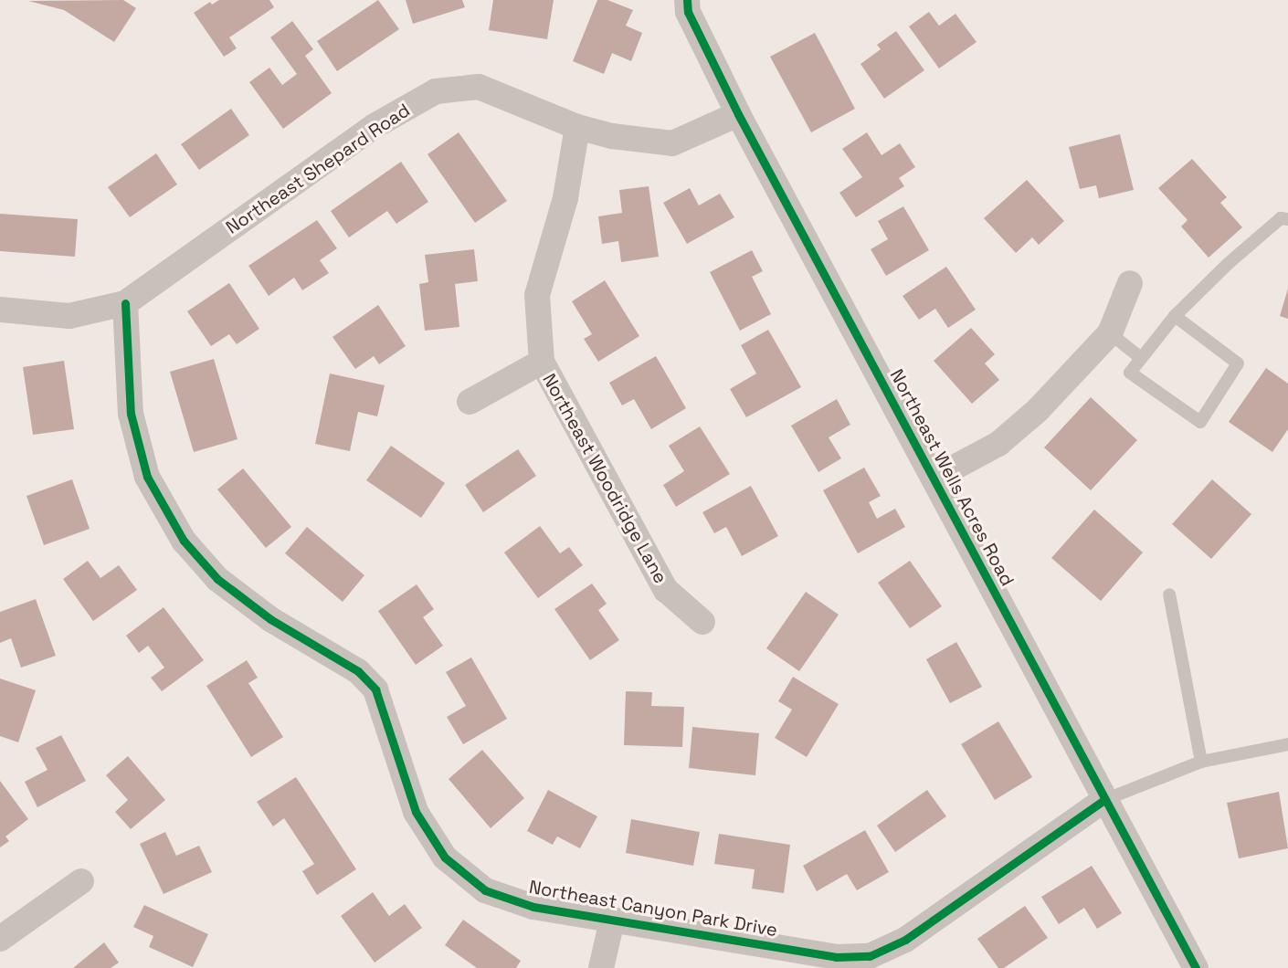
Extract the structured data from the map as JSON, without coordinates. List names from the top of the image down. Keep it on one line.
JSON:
{"streets":{"street":["Northeast Shepard Road","Northeast Wells Acres Road","Northeast Woodridge Lane","Northeast Canyon Park Drive"]},"crossings":[["Northeast Shepard Road","Northeast Wells Acres Road"],["Northeast Shepard Road","Northeast Woodridge Lane"],["Northeast Shepard Road","Northeast Canyon Park Drive"],["Northeast Wells Acres Road","Northeast Canyon Park Drive"]]}
